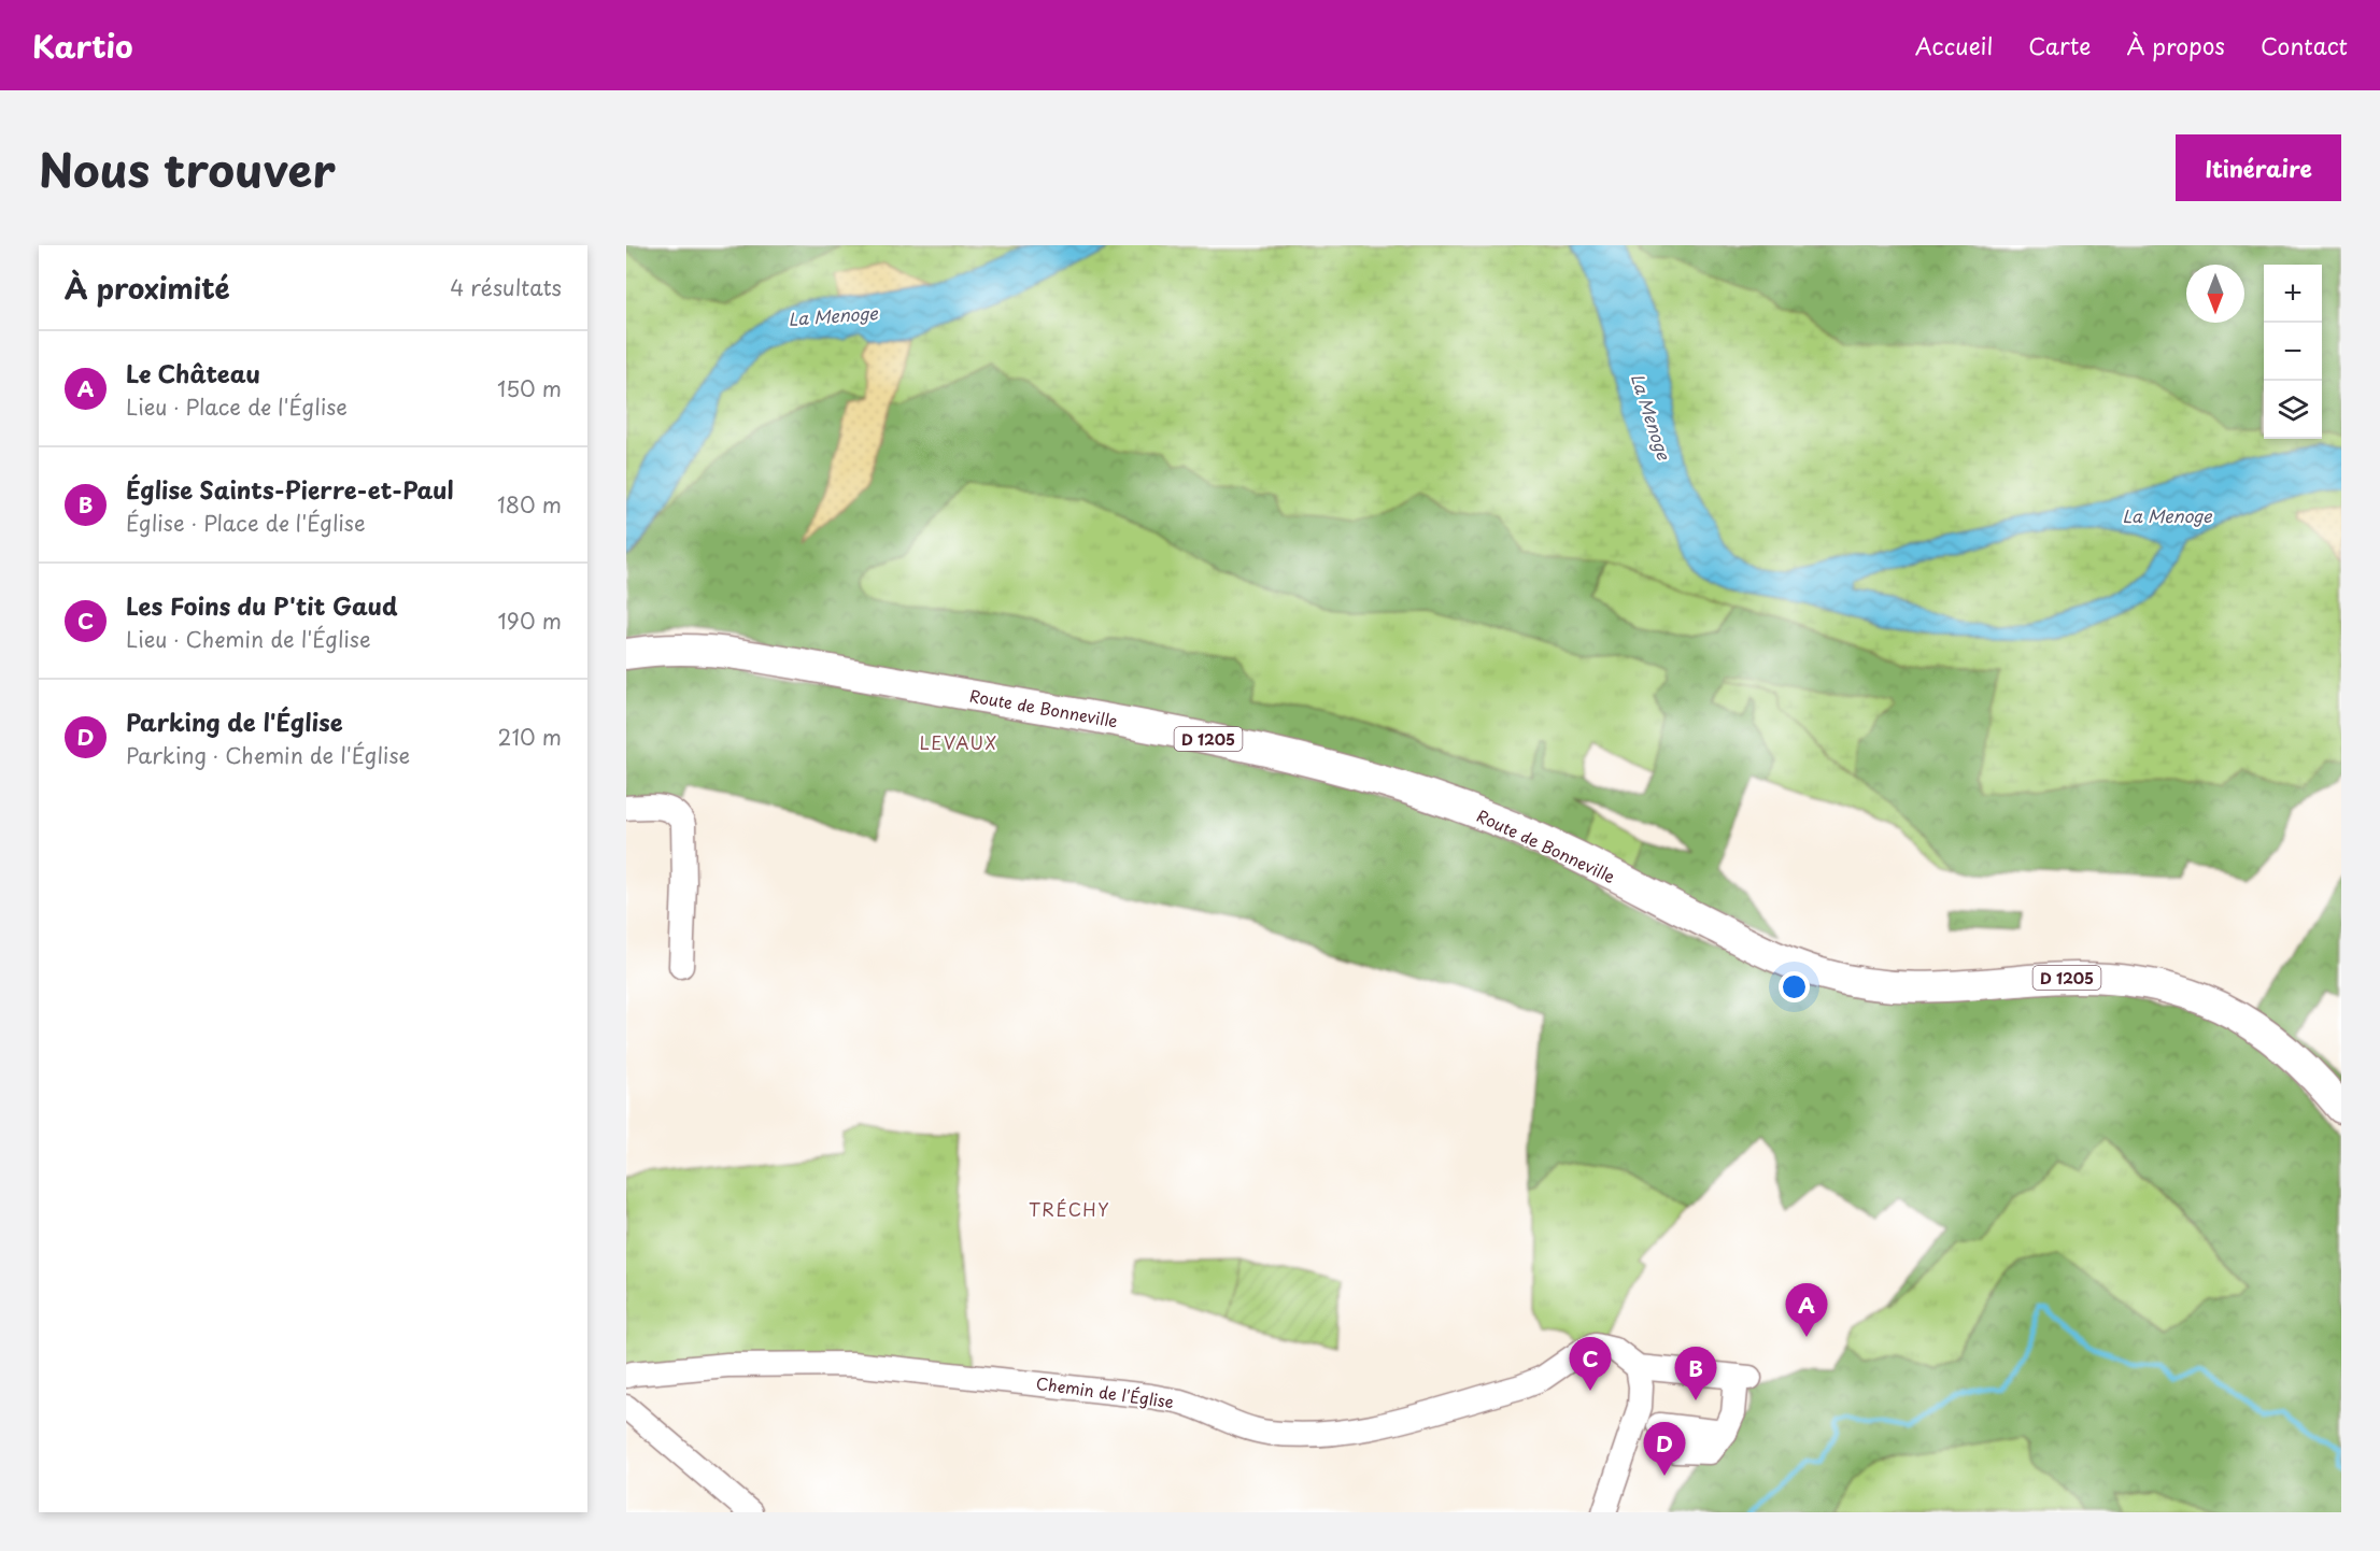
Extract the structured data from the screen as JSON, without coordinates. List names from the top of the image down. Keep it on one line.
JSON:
{"streets":{"main road":["Route de Bonneville","D 1205"],"street":["Chemin de l'Église"]},"districts":["LEVAUX","TRÉCHY"],"water":["La Menoge"],"north":"bottom","page":{"header":"Kartio","nav":["Accueil","Carte","À propos","Contact"],"title":"Nous trouver","buttons":"Itinéraire","heading":["À proximité","4 résultats"],"map_buttons":["+","−"],"list":[{"mark":"A","name":"Le Château","note":"Lieu · Place de l'Église","value":"150 m"},{"mark":"B","name":"Église Saints-Pierre-et-Paul","note":"Église · Place de l'Église","value":"180 m"},{"mark":"C","name":"Les Foins du P'tit Gaud","note":"Lieu · Chemin de l'Église","value":"190 m"},{"mark":"D","name":"Parking de l'Église","note":"Parking · Chemin de l'Église","value":"210 m"}],"pins":["A","C","B","D"]}}
